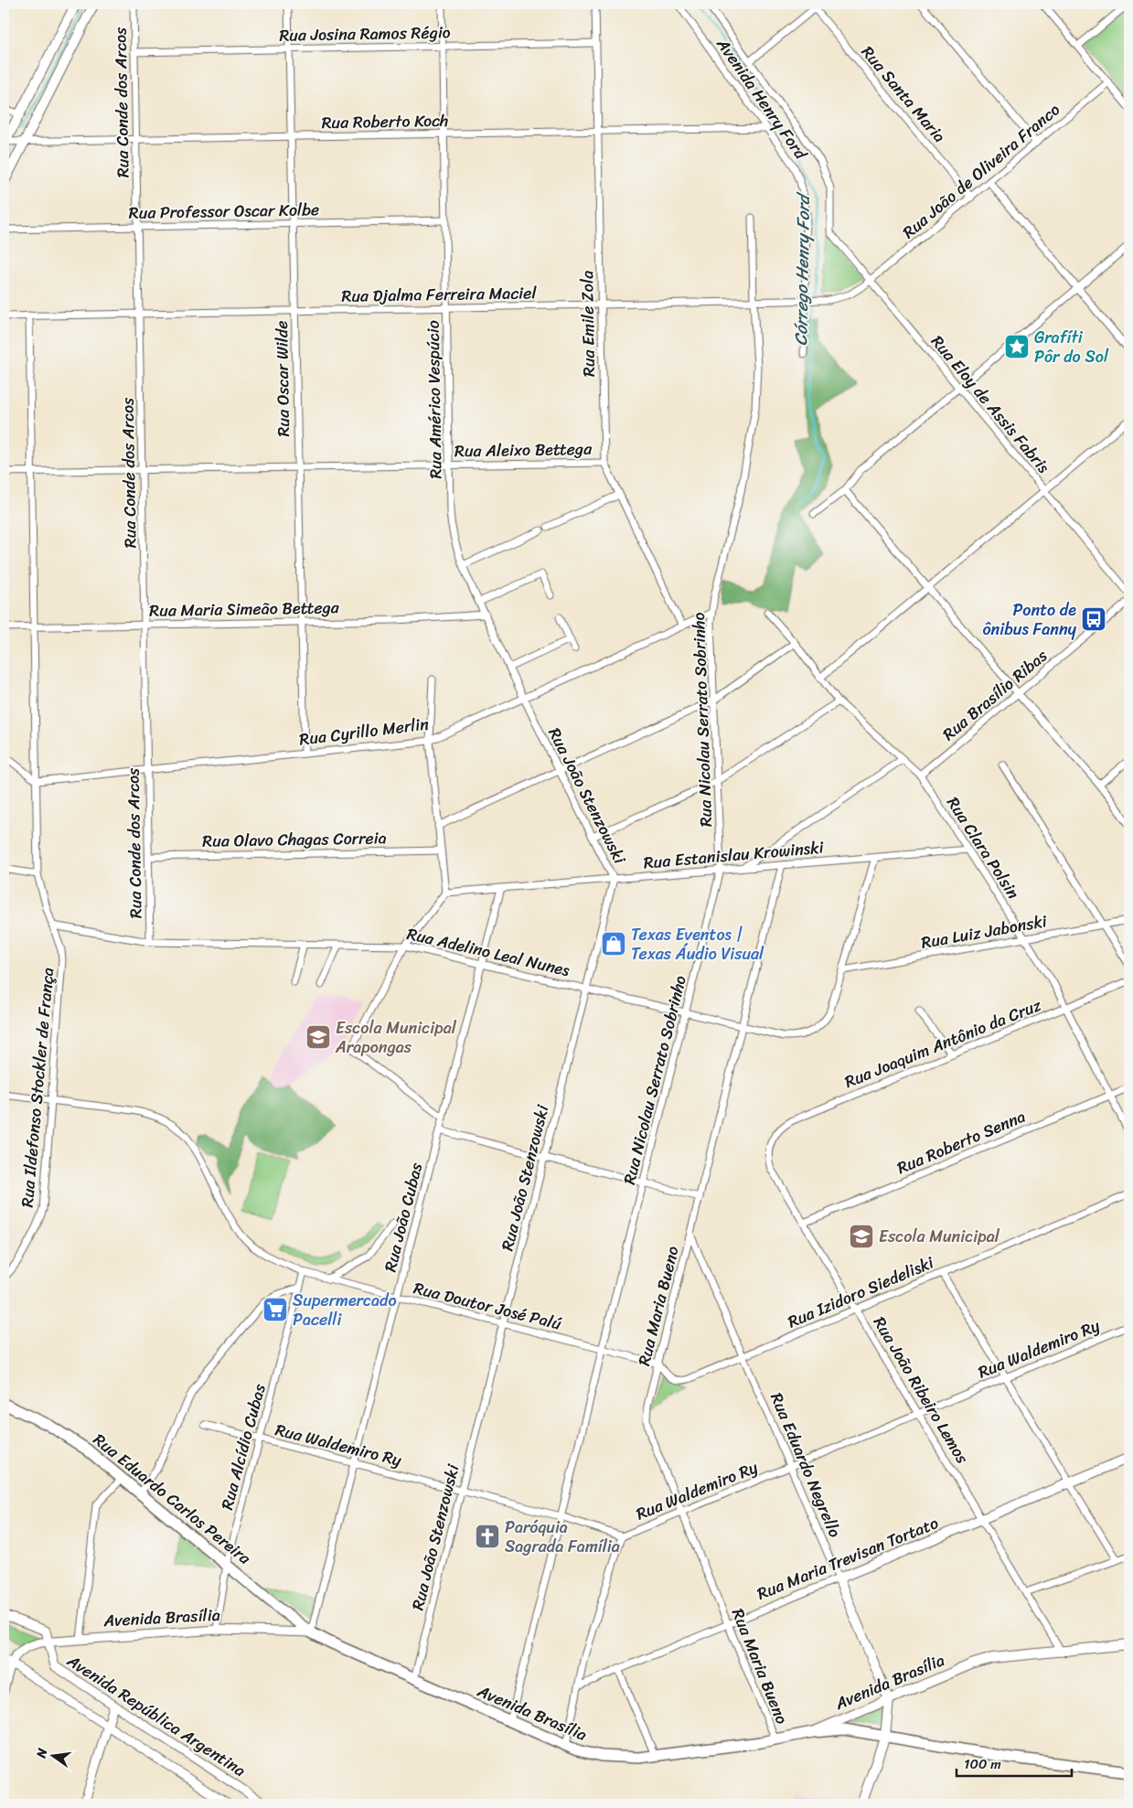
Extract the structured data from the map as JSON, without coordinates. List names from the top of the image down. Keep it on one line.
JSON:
{"streets":{"main road":["Rua Eduardo Negrello","Rua Eduardo Carlos Pereira","Rua Maria Trevisan Tortato","Avenida Brasília"],"street":["Rua Josina Ramos Régio","Rua Santa Maria","Avenida Henry Ford","Rua Conde dos Arcos","Rua Roberto Koch","Rua João de Oliveira Franco","Rua Professor Oscar Kolbe","Rua Djalma Ferreira Maciel","Rua Emile Zola","Rua Oscar Wilde","Rua Américo Vespúcio","Rua Eloy de Assis Fabris","Rua Aleixo Bettega","Rua Maria Simeão Bettega","Rua Brasílio Ribas","Rua Nicolau Serrato Sobrinho","Rua Cyrillo Merlin","Rua João Stenzowski","Rua Olavo Chagas Correia","Rua Clara Polsin","Rua Estanislau Krowinski","Rua Luiz Jabonski","Rua Adelino Leal Nunes","Rua Joaquim Antônio da Cruz","Rua Ildefonso Stockler de França","Rua Roberto Senna","Rua João Cubas","Rua Izidoro Siedeliski","Rua Doutor José Palú","Rua Maria Bueno","Rua Waldemiro Ry","Rua João Ribeiro Lemos","Rua Alcídio Cubas","Avenida República Argentina"]},"crossings":[["Rua Josina Ramos Régio","Rua Conde dos Arcos"],["Rua Josina Ramos Régio","Rua Emile Zola"],["Rua Josina Ramos Régio","Rua Oscar Wilde"],["Rua Josina Ramos Régio","Rua Américo Vespúcio"],["Rua Santa Maria","Rua João de Oliveira Franco"],["Avenida Henry Ford","Rua Roberto Koch"],["Avenida Henry Ford","Rua Djalma Ferreira Maciel"],["Avenida Henry Ford","Rua Eloy de Assis Fabris"],["Rua Conde dos Arcos","Rua Roberto Koch"],["Rua Conde dos Arcos","Rua Professor Oscar Kolbe"],["Rua Conde dos Arcos","Rua Djalma Ferreira Maciel"],["Rua Conde dos Arcos","Rua Aleixo Bettega"],["Rua Conde dos Arcos","Rua Maria Simeão Bettega"],["Rua Conde dos Arcos","Rua Cyrillo Merlin"],["Rua Conde dos Arcos","Rua Olavo Chagas Correia"],["Rua Conde dos Arcos","Rua Adelino Leal Nunes"],["Rua Roberto Koch","Rua Emile Zola"],["Rua Roberto Koch","Rua Oscar Wilde"],["Rua Roberto Koch","Rua Américo Vespúcio"],["Rua João de Oliveira Franco","Rua Djalma Ferreira Maciel"],["Rua João de Oliveira Franco","Rua Eloy de Assis Fabris"],["Rua Professor Oscar Kolbe","Rua Oscar Wilde"],["Rua Professor Oscar Kolbe","Rua Américo Vespúcio"],["Rua Djalma Ferreira Maciel","Rua Emile Zola"],["Rua Djalma Ferreira Maciel","Rua Oscar Wilde"],["Rua Djalma Ferreira Maciel","Rua Américo Vespúcio"],["Rua Djalma Ferreira Maciel","Rua Eloy de Assis Fabris"],["Rua Djalma Ferreira Maciel","Rua Nicolau Serrato Sobrinho"],["Rua Djalma Ferreira Maciel","Rua Ildefonso Stockler de França"],["Rua Emile Zola","Rua Aleixo Bettega"],["Rua Emile Zola","Rua Cyrillo Merlin"],["Rua Oscar Wilde","Rua Aleixo Bettega"],["Rua Oscar Wilde","Rua Maria Simeão Bettega"],["Rua Oscar Wilde","Rua Cyrillo Merlin"],["Rua Américo Vespúcio","Rua Aleixo Bettega"],["Rua Américo Vespúcio","Rua Maria Simeão Bettega"],["Rua Américo Vespúcio","Rua Cyrillo Merlin"],["Rua Américo Vespúcio","Rua João Stenzowski"],["Rua Aleixo Bettega","Rua Ildefonso Stockler de França"],["Rua Maria Simeão Bettega","Rua Ildefonso Stockler de França"],["Rua Brasílio Ribas","Rua Clara Polsin"],["Rua Nicolau Serrato Sobrinho","Rua Cyrillo Merlin"],["Rua Nicolau Serrato Sobrinho","Rua Estanislau Krowinski"],["Rua Nicolau Serrato Sobrinho","Rua Adelino Leal Nunes"],["Rua Nicolau Serrato Sobrinho","Rua Doutor José Palú"],["Rua Nicolau Serrato Sobrinho","Rua Waldemiro Ry"],["Rua Nicolau Serrato Sobrinho","Avenida Brasília"],["Rua Cyrillo Merlin","Rua João Stenzowski"],["Rua Cyrillo Merlin","Rua Ildefonso Stockler de França"],["Rua João Stenzowski","Rua Estanislau Krowinski"],["Rua João Stenzowski","Rua Adelino Leal Nunes"],["Rua João Stenzowski","Rua Doutor José Palú"],["Rua João Stenzowski","Rua Waldemiro Ry"],["Rua João Stenzowski","Avenida Brasília"],["Rua Clara Polsin","Rua Estanislau Krowinski"],["Rua Clara Polsin","Rua Luiz Jabonski"],["Rua Clara Polsin","Rua Joaquim Antônio da Cruz"],["Rua Clara Polsin","Rua Roberto Senna"],["Rua Estanislau Krowinski","Rua João Cubas"],["Rua Estanislau Krowinski","Rua Maria Bueno"],["Rua Luiz Jabonski","Rua Adelino Leal Nunes"],["Rua Adelino Leal Nunes","Rua Ildefonso Stockler de França"],["Rua Adelino Leal Nunes","Rua João Cubas"],["Rua Adelino Leal Nunes","Rua Maria Bueno"],["Rua Joaquim Antônio da Cruz","Rua João Ribeiro Lemos"],["Rua Ildefonso Stockler de França","Rua Doutor José Palú"],["Rua Roberto Senna","Rua João Ribeiro Lemos"],["Rua João Cubas","Rua Doutor José Palú"],["Rua João Cubas","Rua Waldemiro Ry"],["Rua João Cubas","Rua Eduardo Carlos Pereira"],["Rua João Cubas","Avenida Brasília"],["Rua Izidoro Siedeliski","Rua Doutor José Palú"],["Rua Izidoro Siedeliski","Rua Maria Bueno"],["Rua Izidoro Siedeliski","Rua João Ribeiro Lemos"],["Rua Izidoro Siedeliski","Rua Eduardo Negrello"],["Rua Doutor José Palú","Rua Maria Bueno"],["Rua Doutor José Palú","Rua Alcídio Cubas"],["Rua Maria Bueno","Rua Waldemiro Ry"],["Rua Maria Bueno","Rua Eduardo Negrello"],["Rua Maria Bueno","Rua Maria Trevisan Tortato"],["Rua Maria Bueno","Avenida Brasília"],["Rua Waldemiro Ry","Rua João Ribeiro Lemos"],["Rua Waldemiro Ry","Rua Alcídio Cubas"],["Rua Waldemiro Ry","Rua Eduardo Negrello"],["Rua João Ribeiro Lemos","Rua Maria Trevisan Tortato"],["Rua João Ribeiro Lemos","Avenida Brasília"],["Rua Alcídio Cubas","Rua Eduardo Carlos Pereira"],["Rua Alcídio Cubas","Avenida Brasília"],["Rua Eduardo Negrello","Rua Maria Trevisan Tortato"],["Rua Eduardo Negrello","Avenida Brasília"],["Rua Eduardo Carlos Pereira","Avenida Brasília"],["Avenida Brasília","Avenida República Argentina"]],"water":["Córrego Henry Ford"],"places":{"place":["Grafíti Pôr do Sol"],"bus stop":["Ponto de ônibus Fanny"],"shop":["Texas Eventos | Texas Áudio Visual"],"school or university":["Escola Municipal Arapongas","Escola Municipal"],"supermarket":["Supermercado Pacelli"],"church":["Paróquia Sagrada Família"]},"scale_bar":"100 m","north":"left"}
